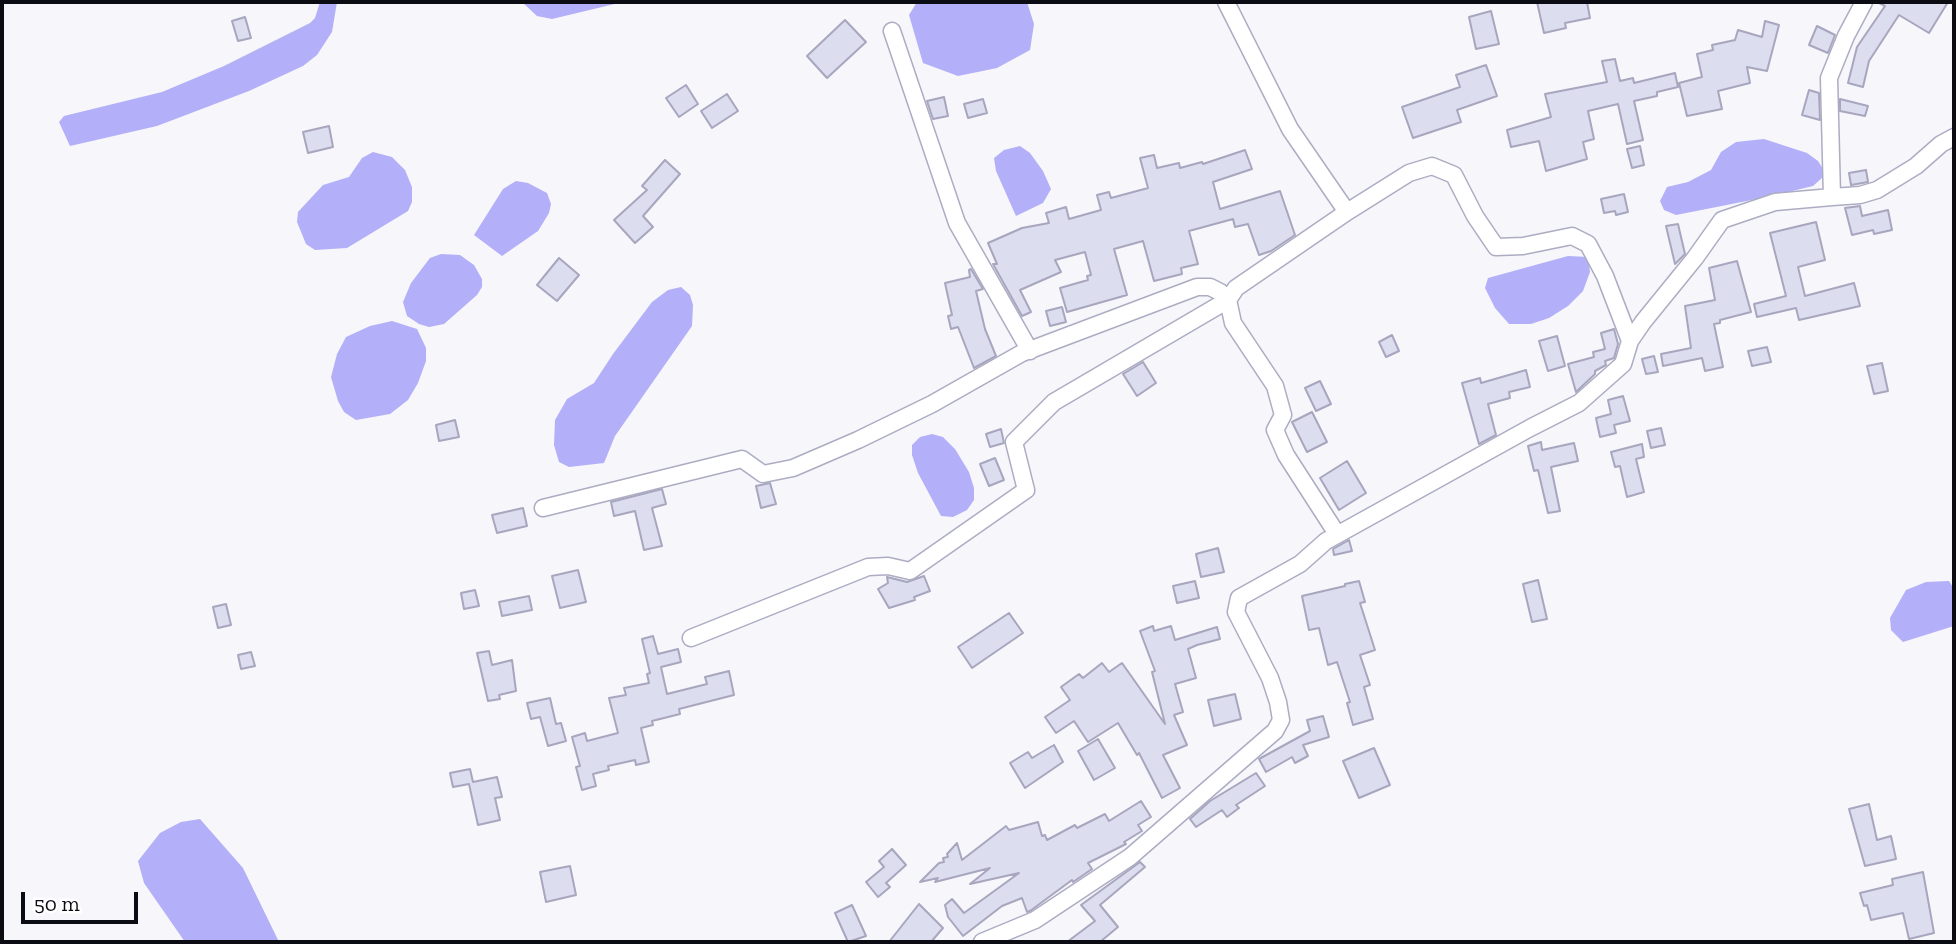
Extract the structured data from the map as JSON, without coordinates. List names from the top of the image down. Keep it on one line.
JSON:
{"scale_bar":"50 m"}
